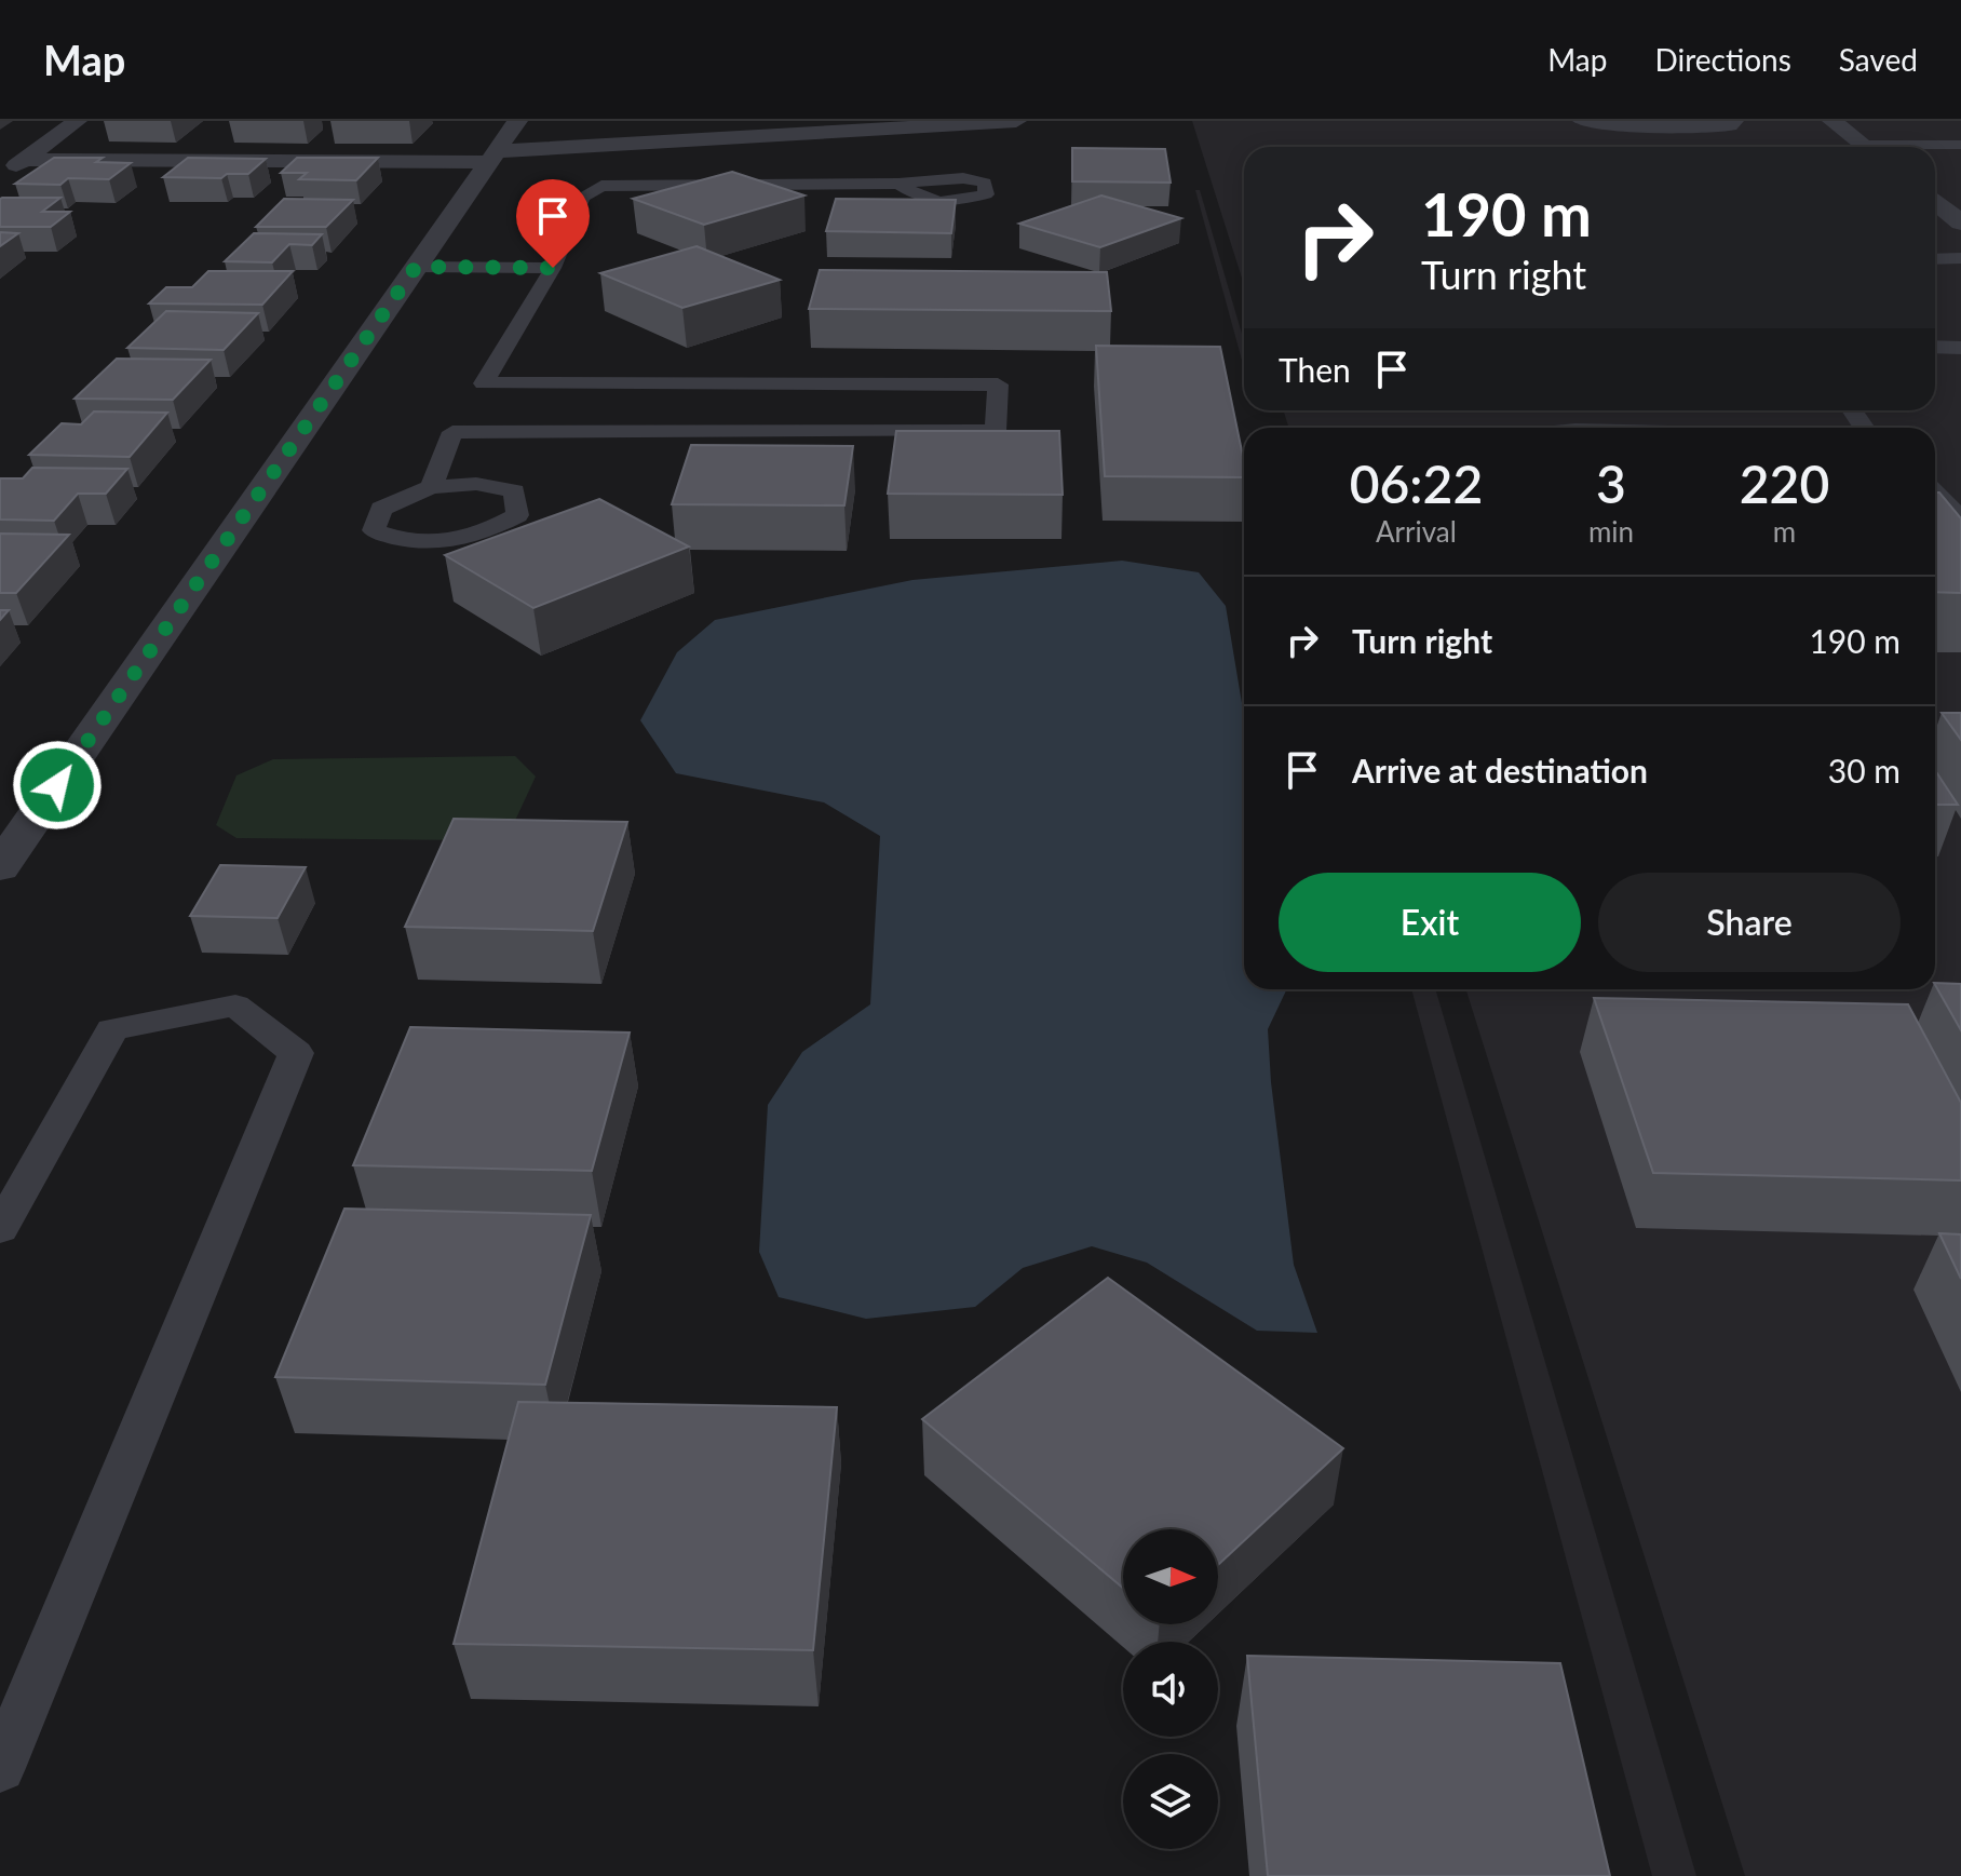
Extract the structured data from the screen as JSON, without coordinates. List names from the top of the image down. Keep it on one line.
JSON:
{"north":"right","page":{"header":"Map","nav":["Map","Directions","Saved"],"turn":["190 m","Turn right"],"then":"Then","eta":["06:22","Arrival","3","min","220","m"],"list":[{"name":"Turn right","value":"190 m"},{"name":"Arrive at destination","value":"30 m"}],"buttons":["Exit","Share"]}}
